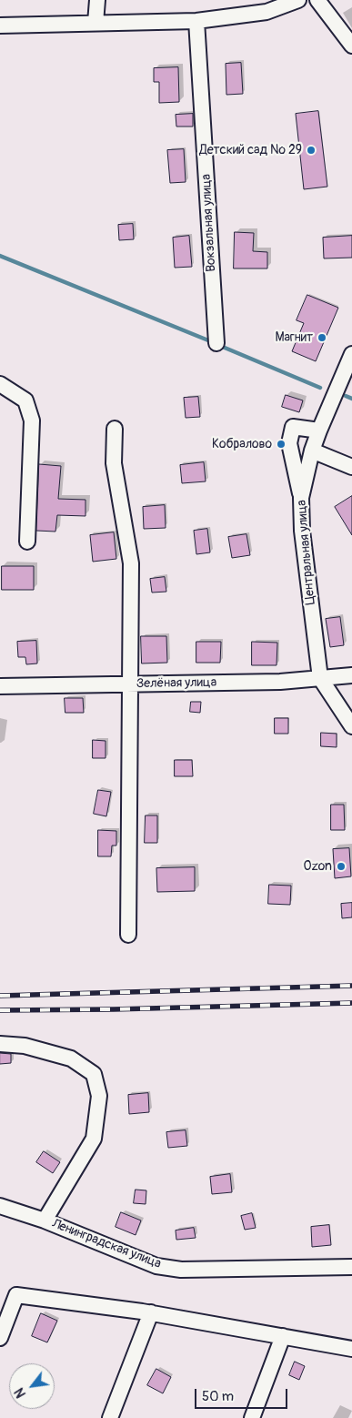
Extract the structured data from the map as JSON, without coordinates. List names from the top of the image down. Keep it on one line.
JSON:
{"streets":{"street":["Вокзальная улица","Центральная улица","Зелёная улица","Ленинградская улица"]},"crossings":[["Центральная улица","Зелёная улица"]],"places":["Детский сад № 29","Магнит","Кобралово","Ozon"],"scale_bar":"50 m","north":"bottom left"}
